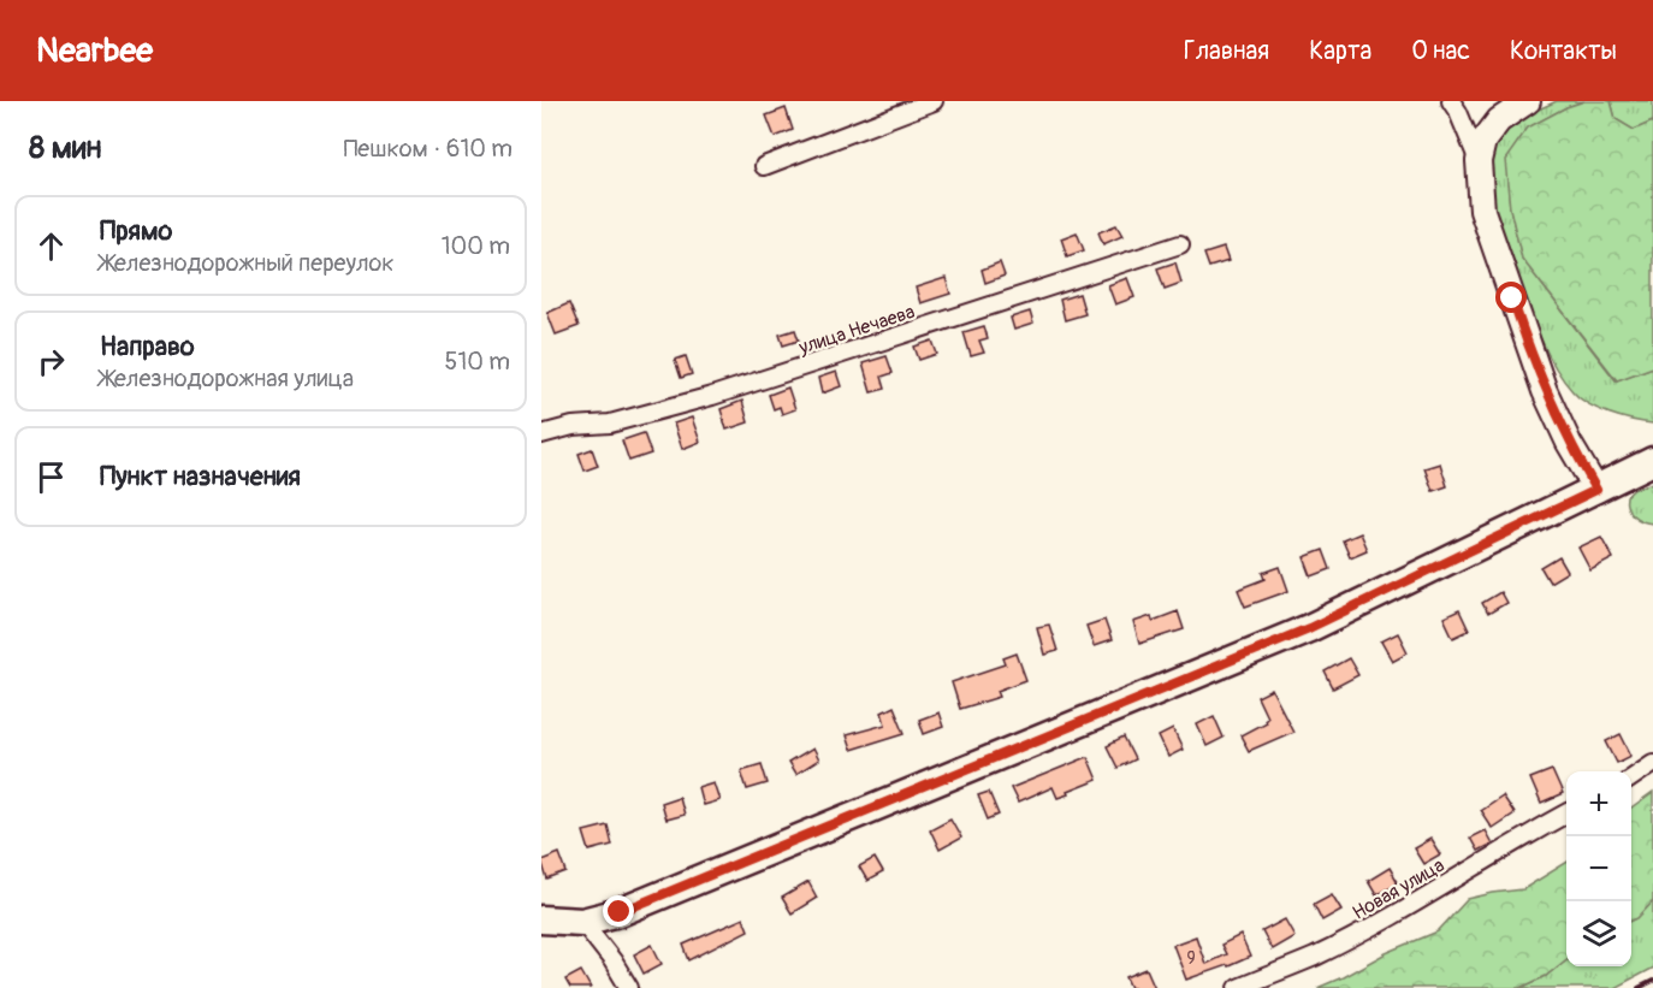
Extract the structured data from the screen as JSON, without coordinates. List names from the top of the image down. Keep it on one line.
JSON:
{"streets":{"street":["улица Нечаева","Новая улица"]},"house_numbers":["9"],"page":{"header":"Nearbee","nav":["Главная","Карта","О нас","Контакты"],"heading":["8 мин","Пешком · 610 m"],"list":[["Прямо","Железнодорожный переулок","100 m"],["Направо","Железнодорожная улица","510 m"],"Пункт назначения"],"map_buttons":["+","−"]}}
